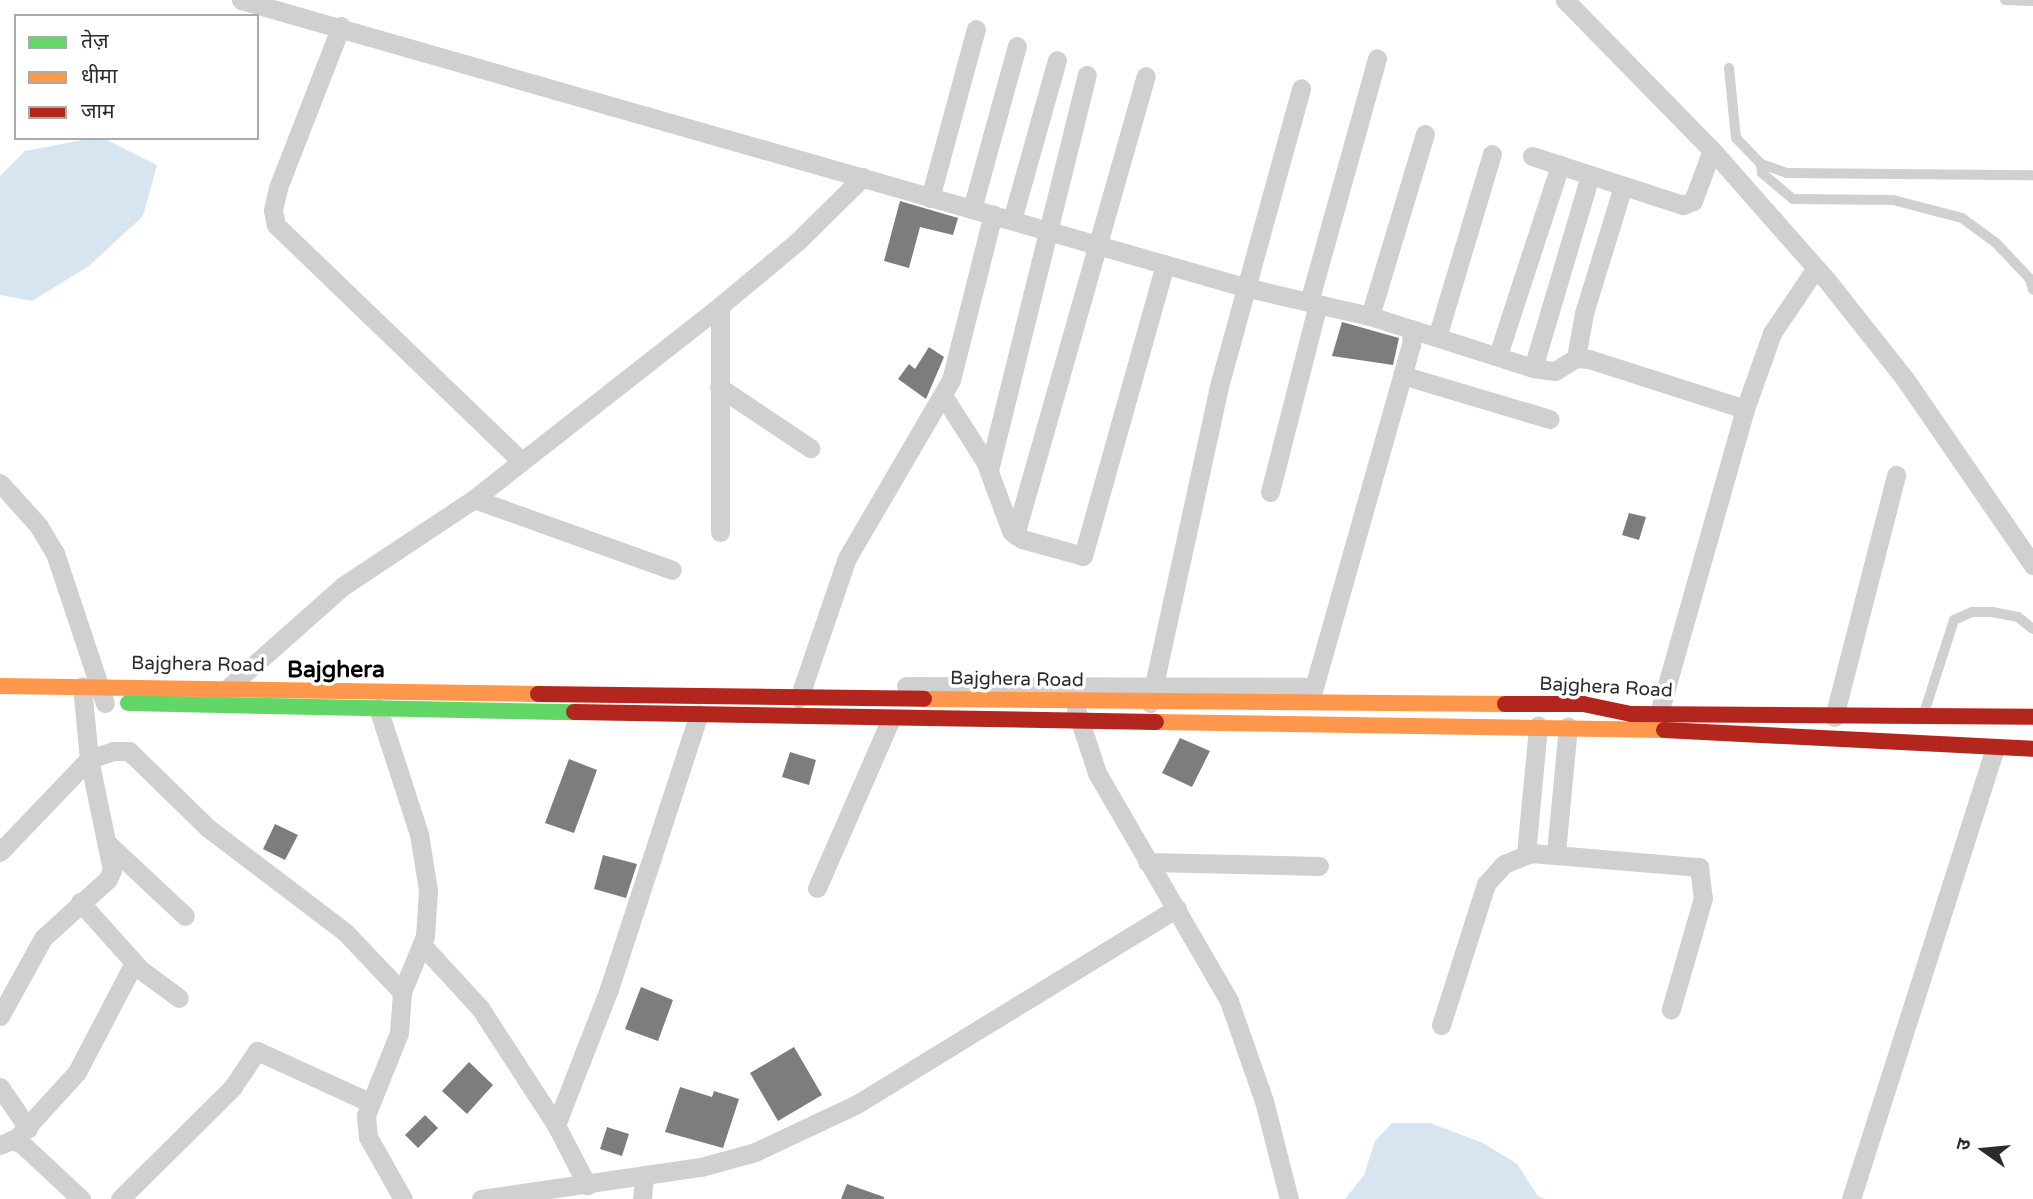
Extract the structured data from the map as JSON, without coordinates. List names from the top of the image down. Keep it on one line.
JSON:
{"streets":{"main road":["Bajghera Road"]},"districts":["Bajghera"],"legend":["तेज़","धीमा","जाम"],"north":"left"}
